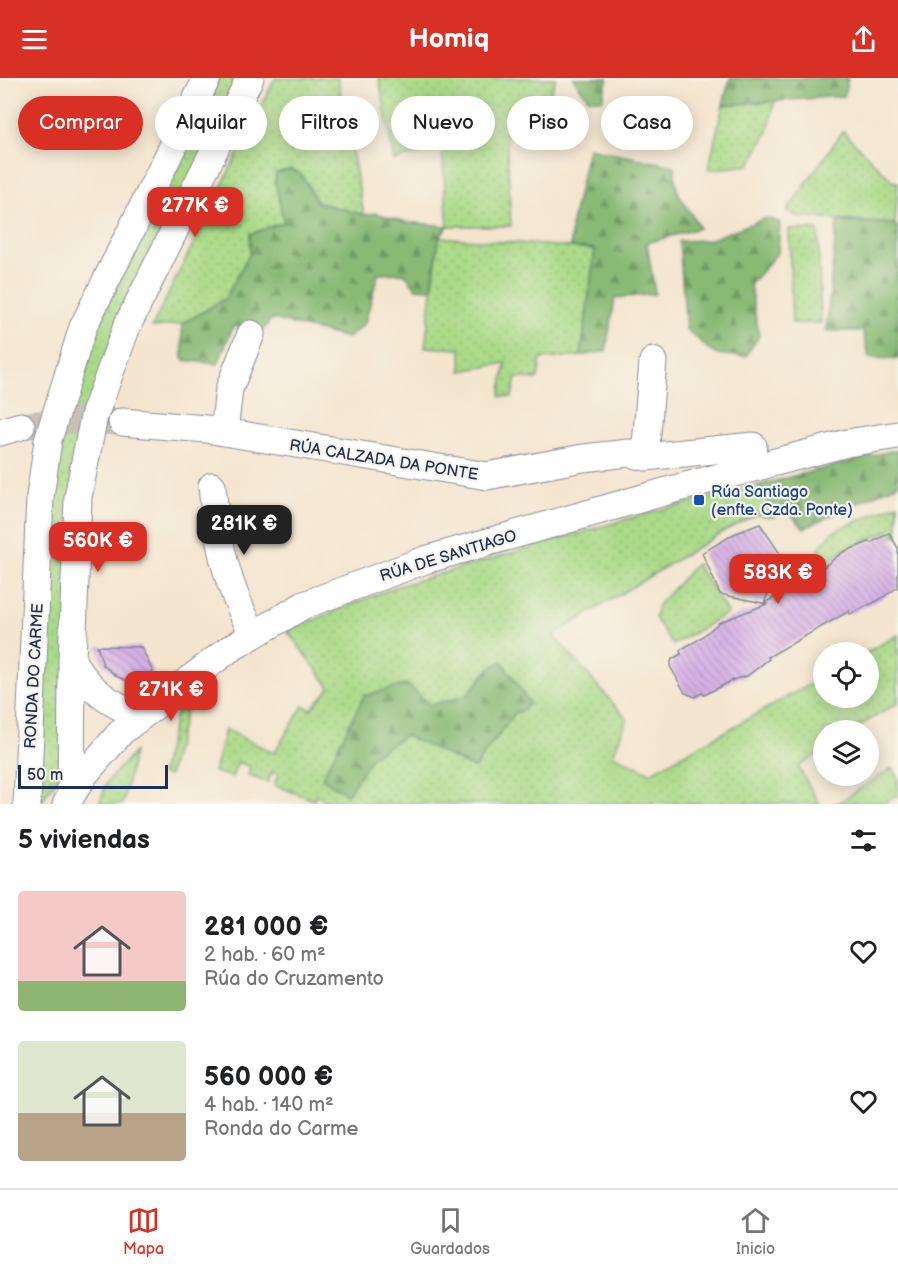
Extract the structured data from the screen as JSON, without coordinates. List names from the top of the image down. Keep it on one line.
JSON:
{"streets":{"street":["RÚA CALZADA DA PONTE","RÚA DE SANTIAGO","RONDA DO CARME"]},"places":{"transit":["Rúa Santiago (enfte. Czda. Ponte)"]},"scale_bar":"50 m","page":{"header":"Homiq","chip":["Comprar","Alquilar","Filtros","Nuevo","Piso","Casa"],"price":["277K €","281K €","560K €","583K €","271K €"],"scale":"50 m","heading":"5 viviendas","list":[{"name":"281 000 €","note":"2 hab. · 60 m² · Rúa do Cruzamento"},{"name":"560 000 €","note":"4 hab. · 140 m² · Ronda do Carme"}],"tabs":["Mapa","Guardados","Inicio"]}}
